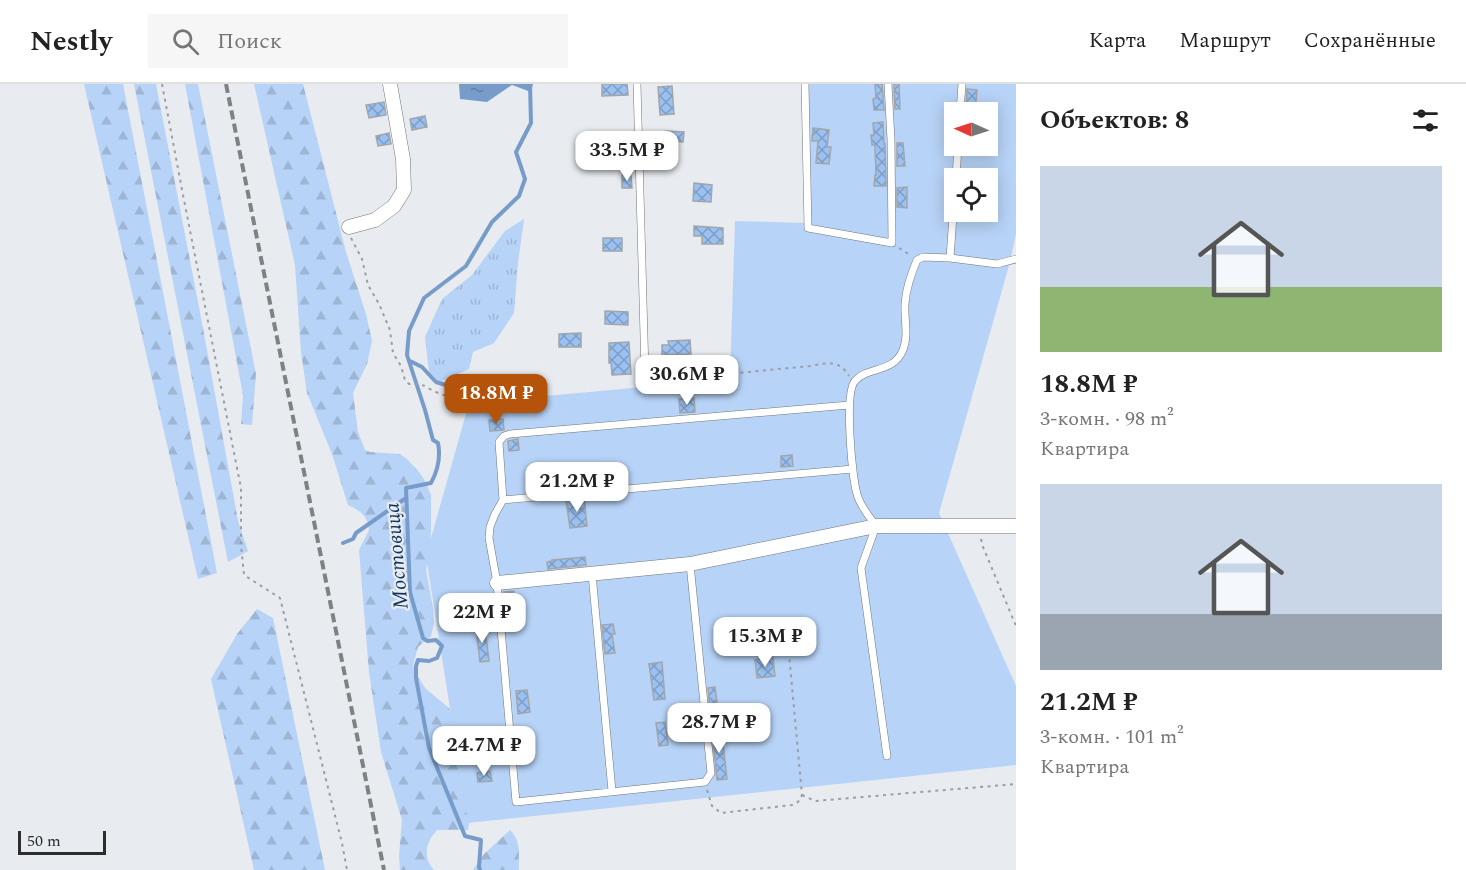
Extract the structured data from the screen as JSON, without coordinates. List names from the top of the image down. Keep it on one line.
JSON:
{"water":["Мостовица"],"scale_bar":"50 m","north":"left","page":{"header":"Nestly","search":"Поиск","nav":["Карта","Маршрут","Сохранённые"],"heading":"Объектов: 8","price":["33.5M ₽","30.6M ₽","18.8M ₽","21.2M ₽","22M ₽","15.3M ₽","28.7M ₽","24.7M ₽"],"list":[{"name":"18.8M ₽","note":"3-комн. · 98 m² · Квартира"},{"name":"21.2M ₽","note":"3-комн. · 101 m² · Квартира"}],"scale":"50 m"}}
